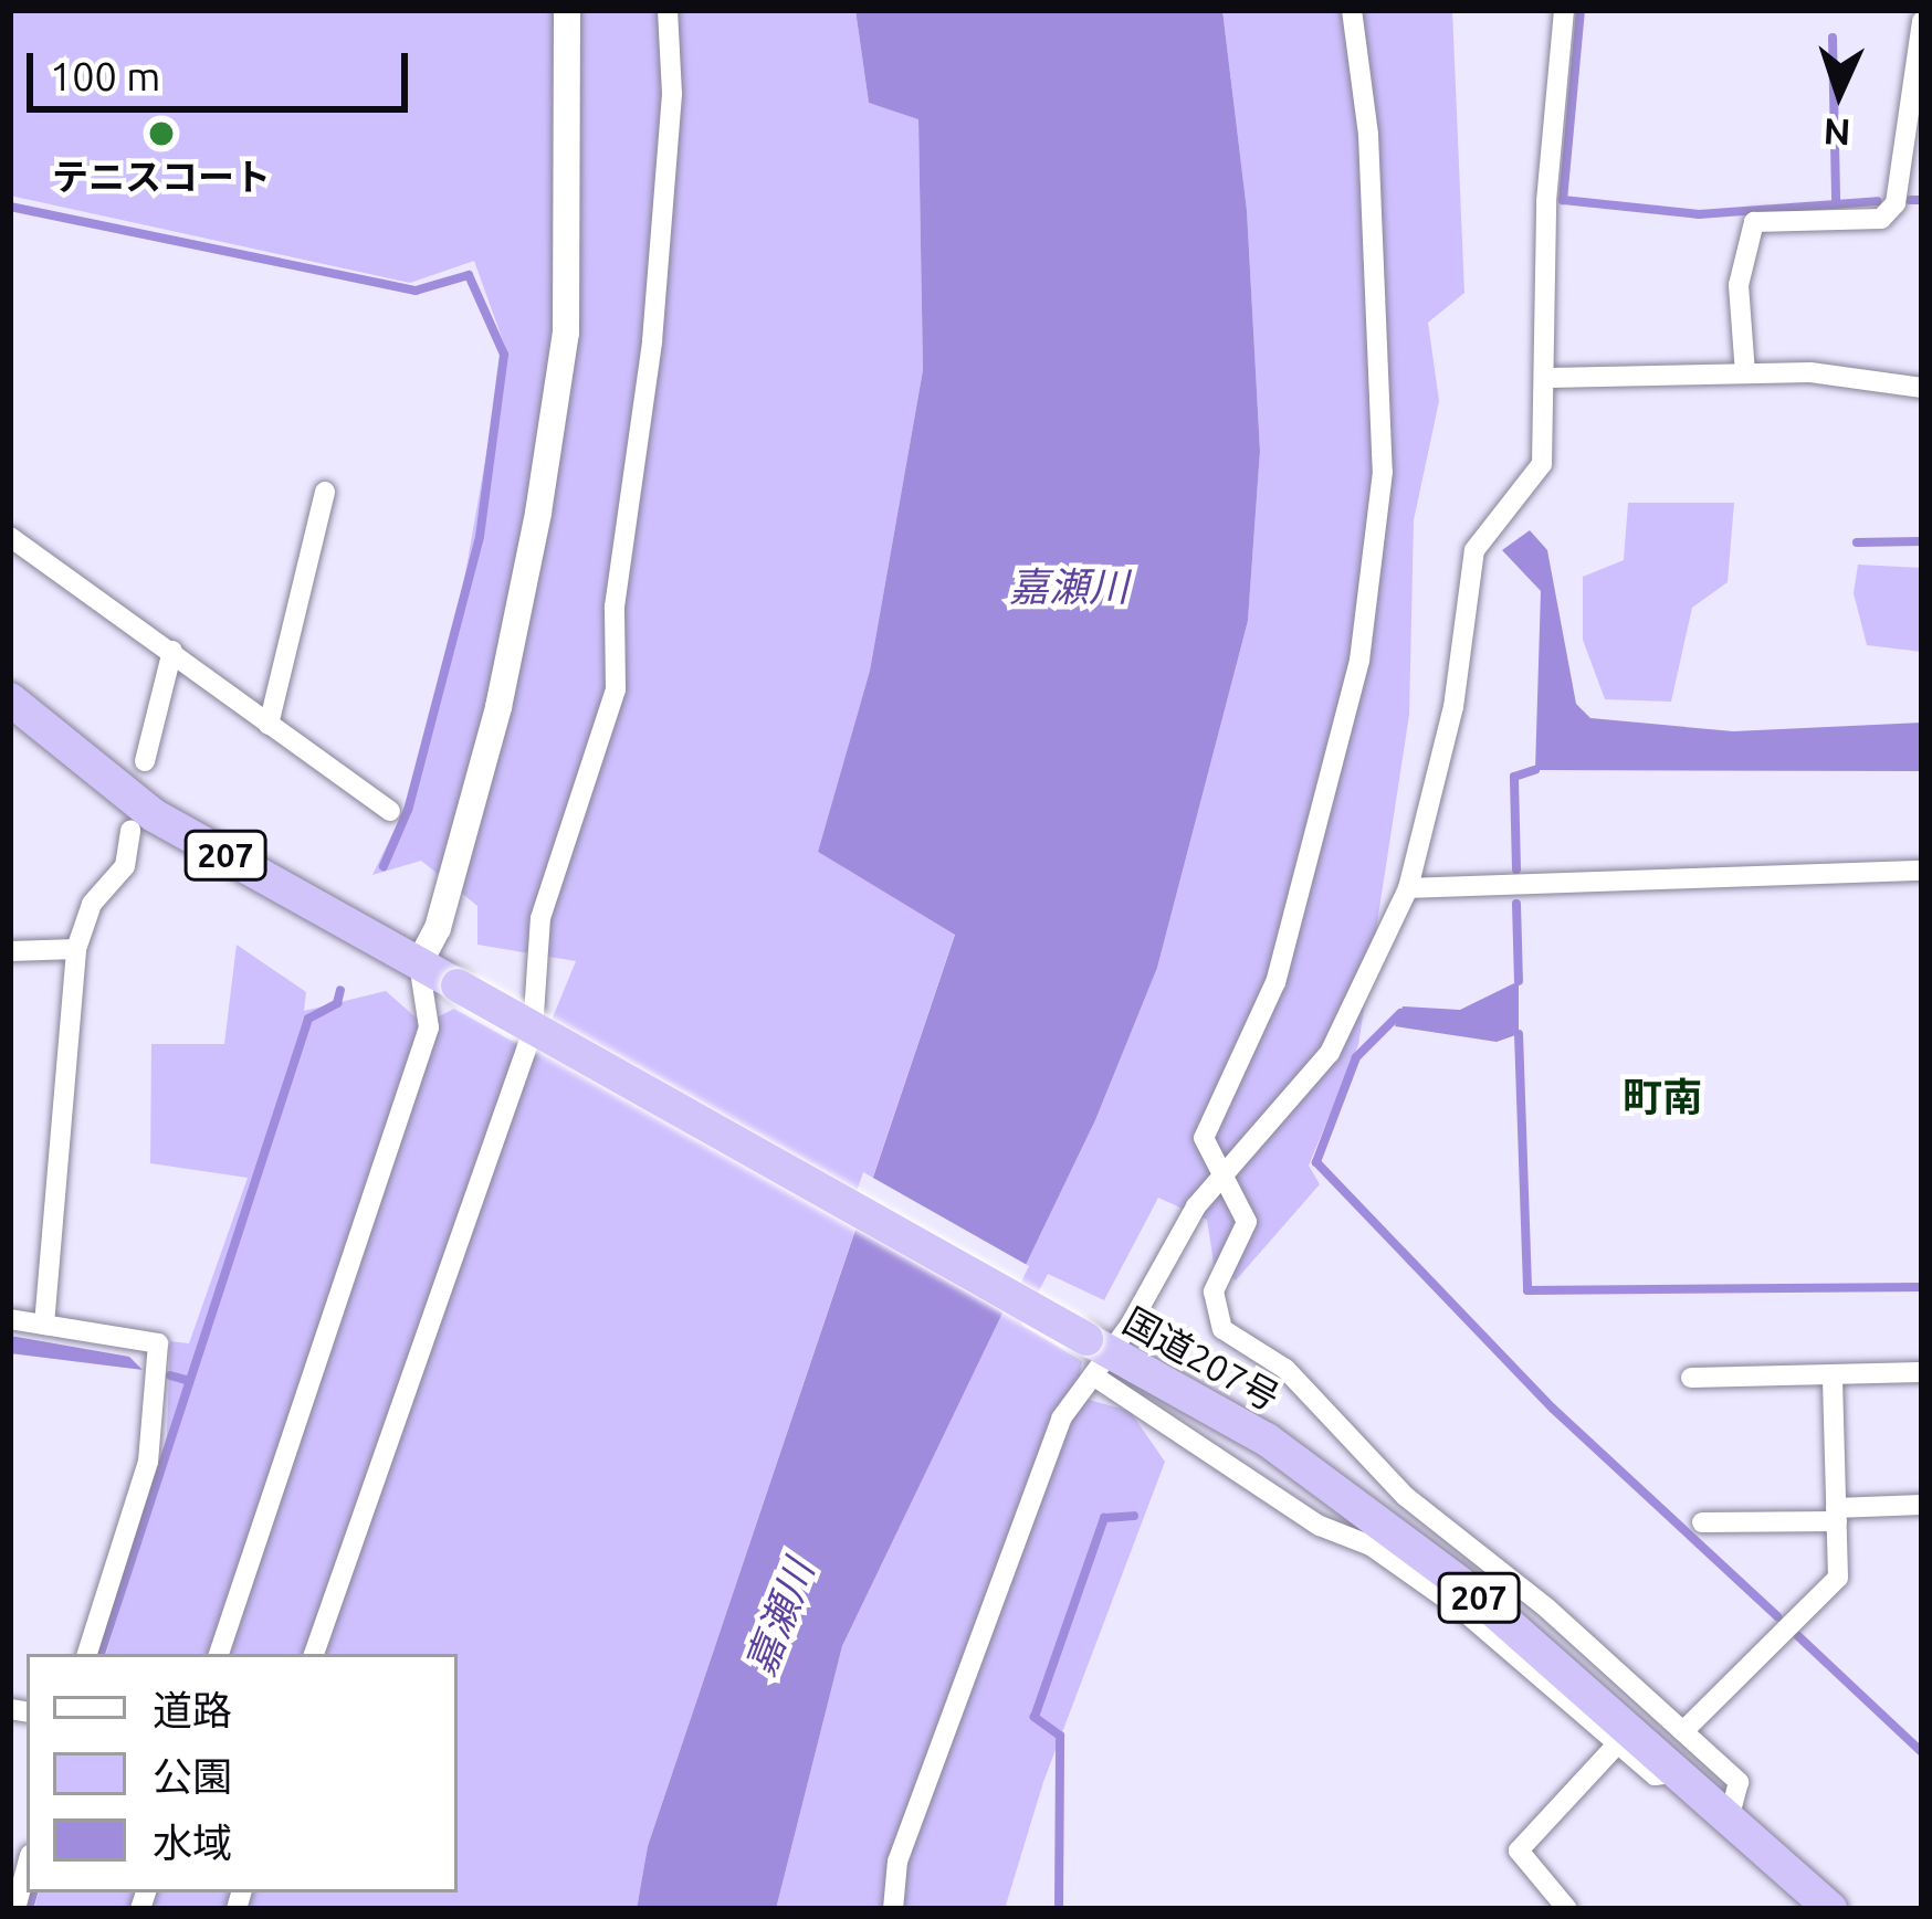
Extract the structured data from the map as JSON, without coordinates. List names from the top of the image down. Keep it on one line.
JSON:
{"streets":{"highway":["207","国道207号"]},"crossings":[["207","国道207号"]],"districts":["町南"],"water":["嘉瀬川"],"places":["テニスコート"],"legend":["道路","公園","水域"],"scale_bar":"100 m","north":"bottom"}
